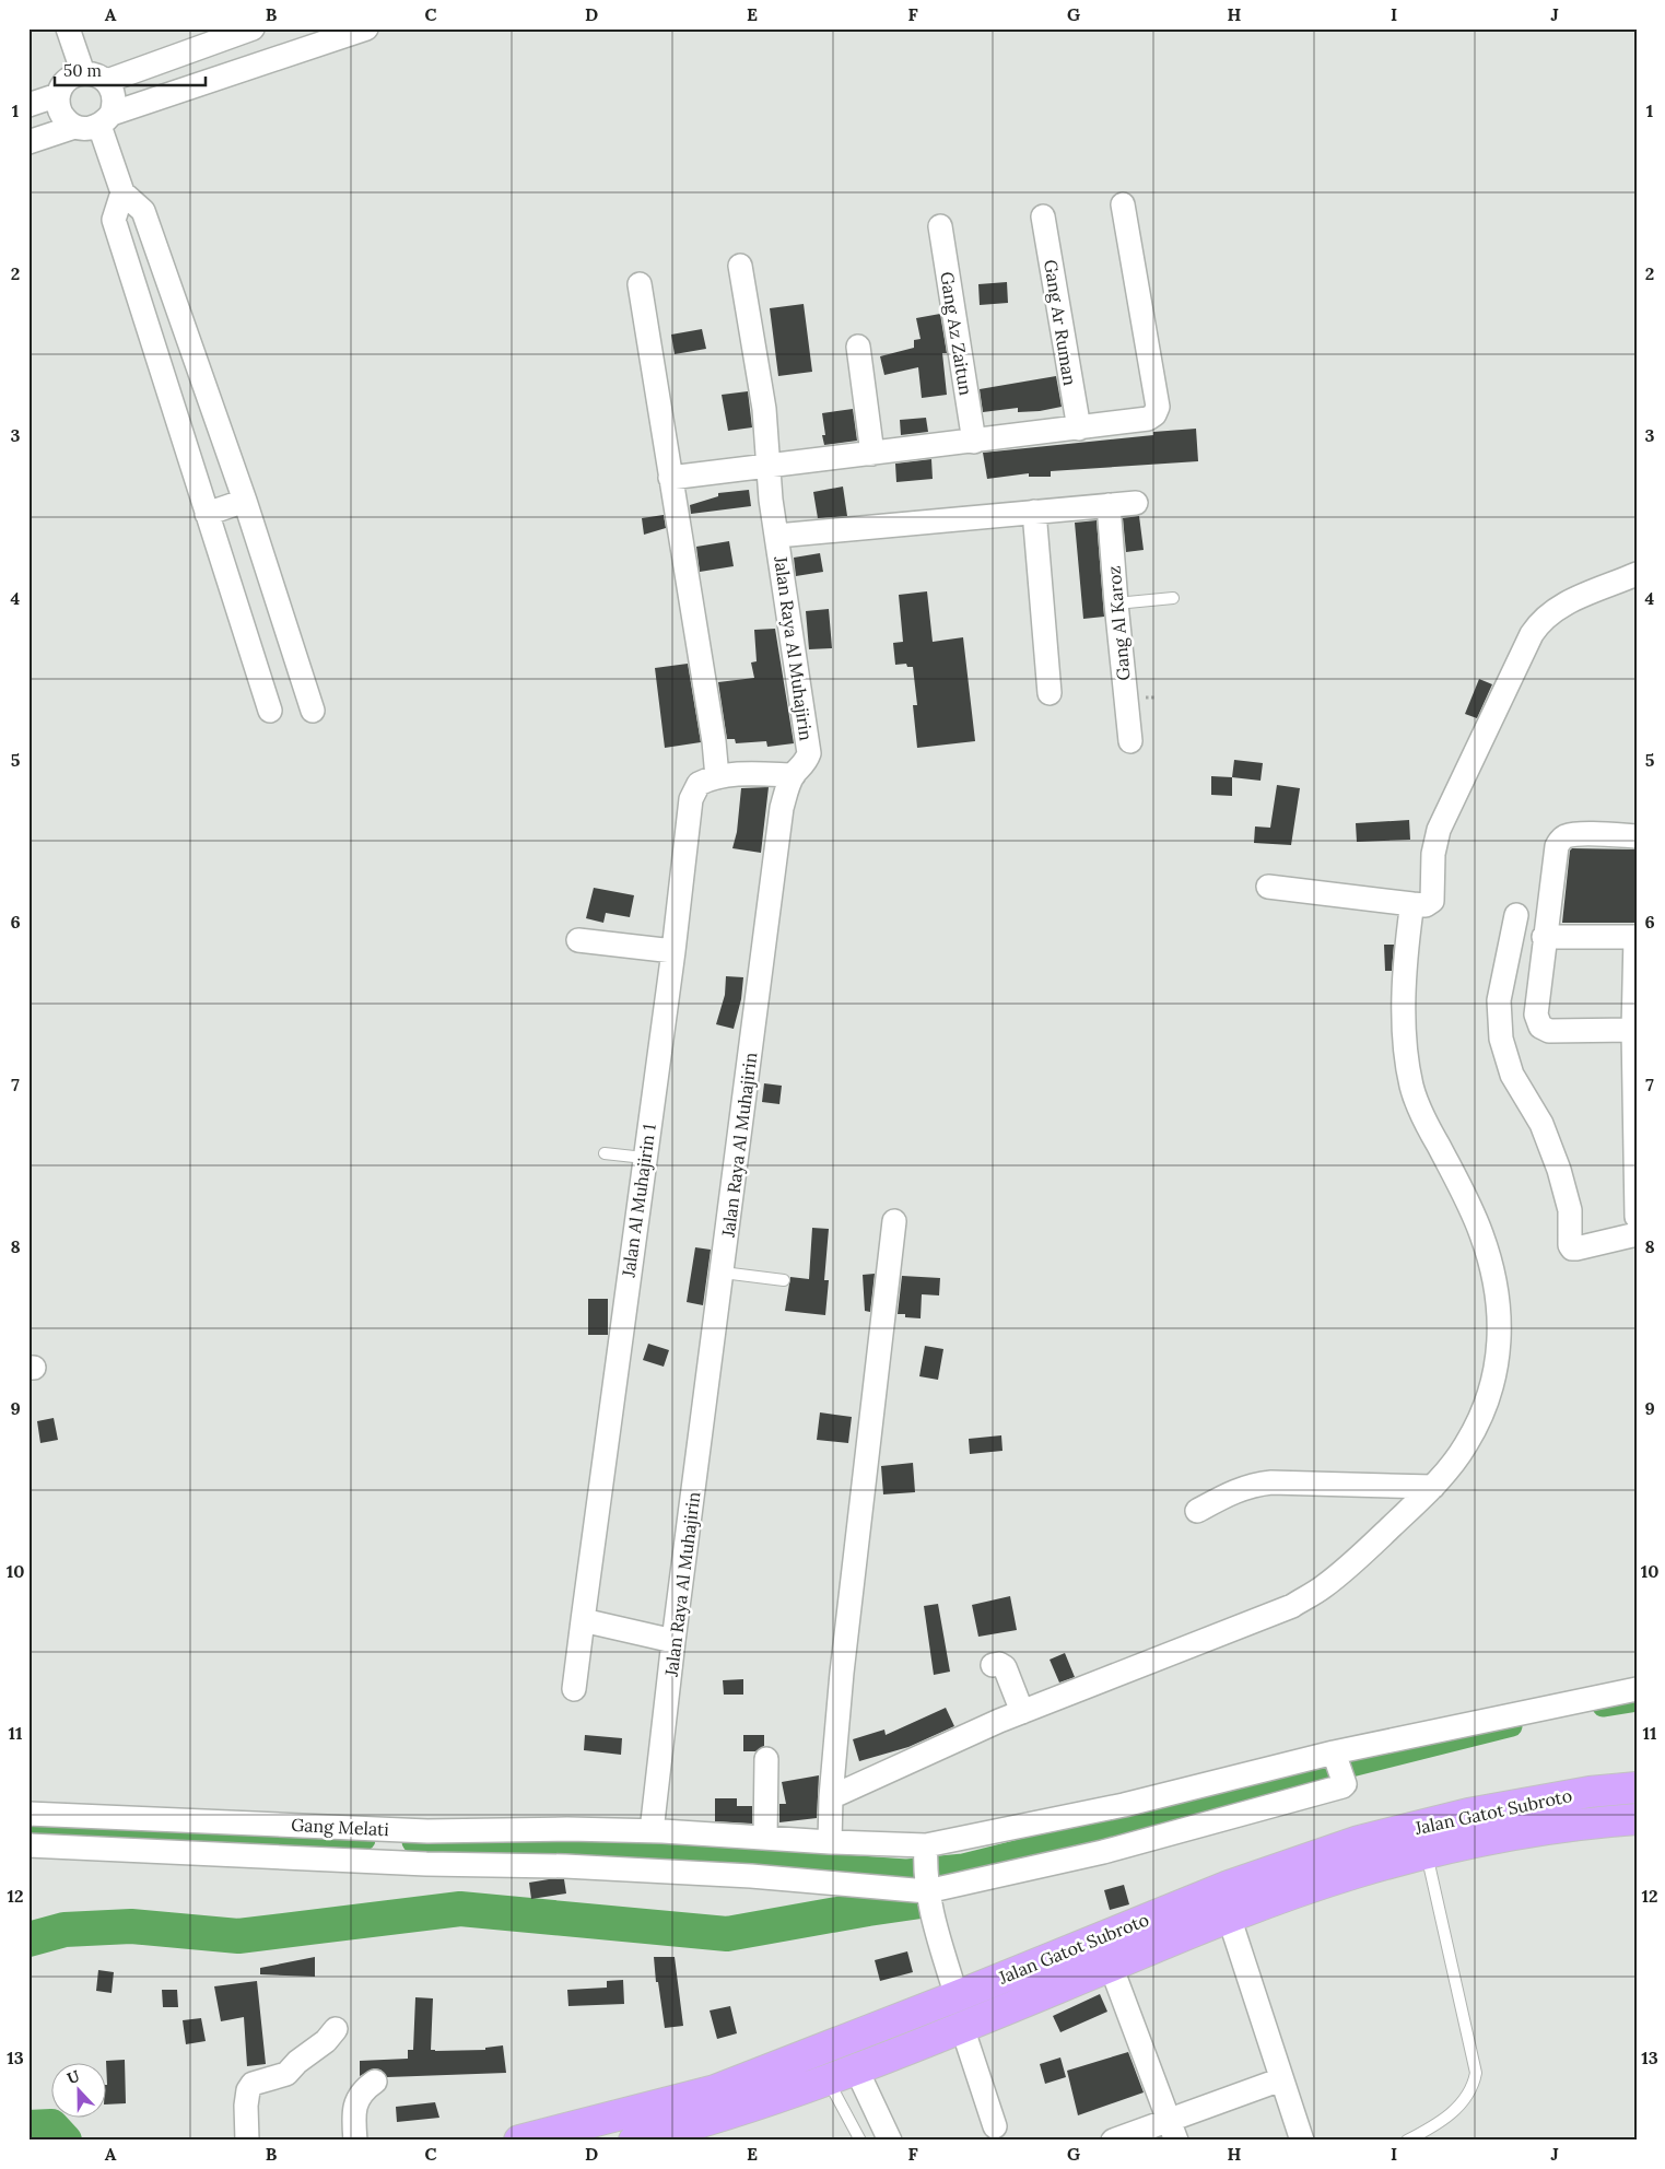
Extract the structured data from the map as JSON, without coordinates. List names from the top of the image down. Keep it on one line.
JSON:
{"streets":{"highway":["Jalan Gatot Subroto"],"street":["Gang Ar Ruman","Gang Az Zaitun","Gang Al Karoz","Jalan Raya Al Muhajirin","Jalan Al Muhajirin 1","Gang Melati"]},"crossings":[["Jalan Raya Al Muhajirin","Jalan Al Muhajirin 1"],["Jalan Raya Al Muhajirin","Gang Melati"]],"scale_bar":"50 m","north":"top","grid":{"columns":["A","B","C","D","E","F","G","H","I","J"],"rows":["1","2","3","4","5","6","7","8","9","10","11","12","13"]}}
